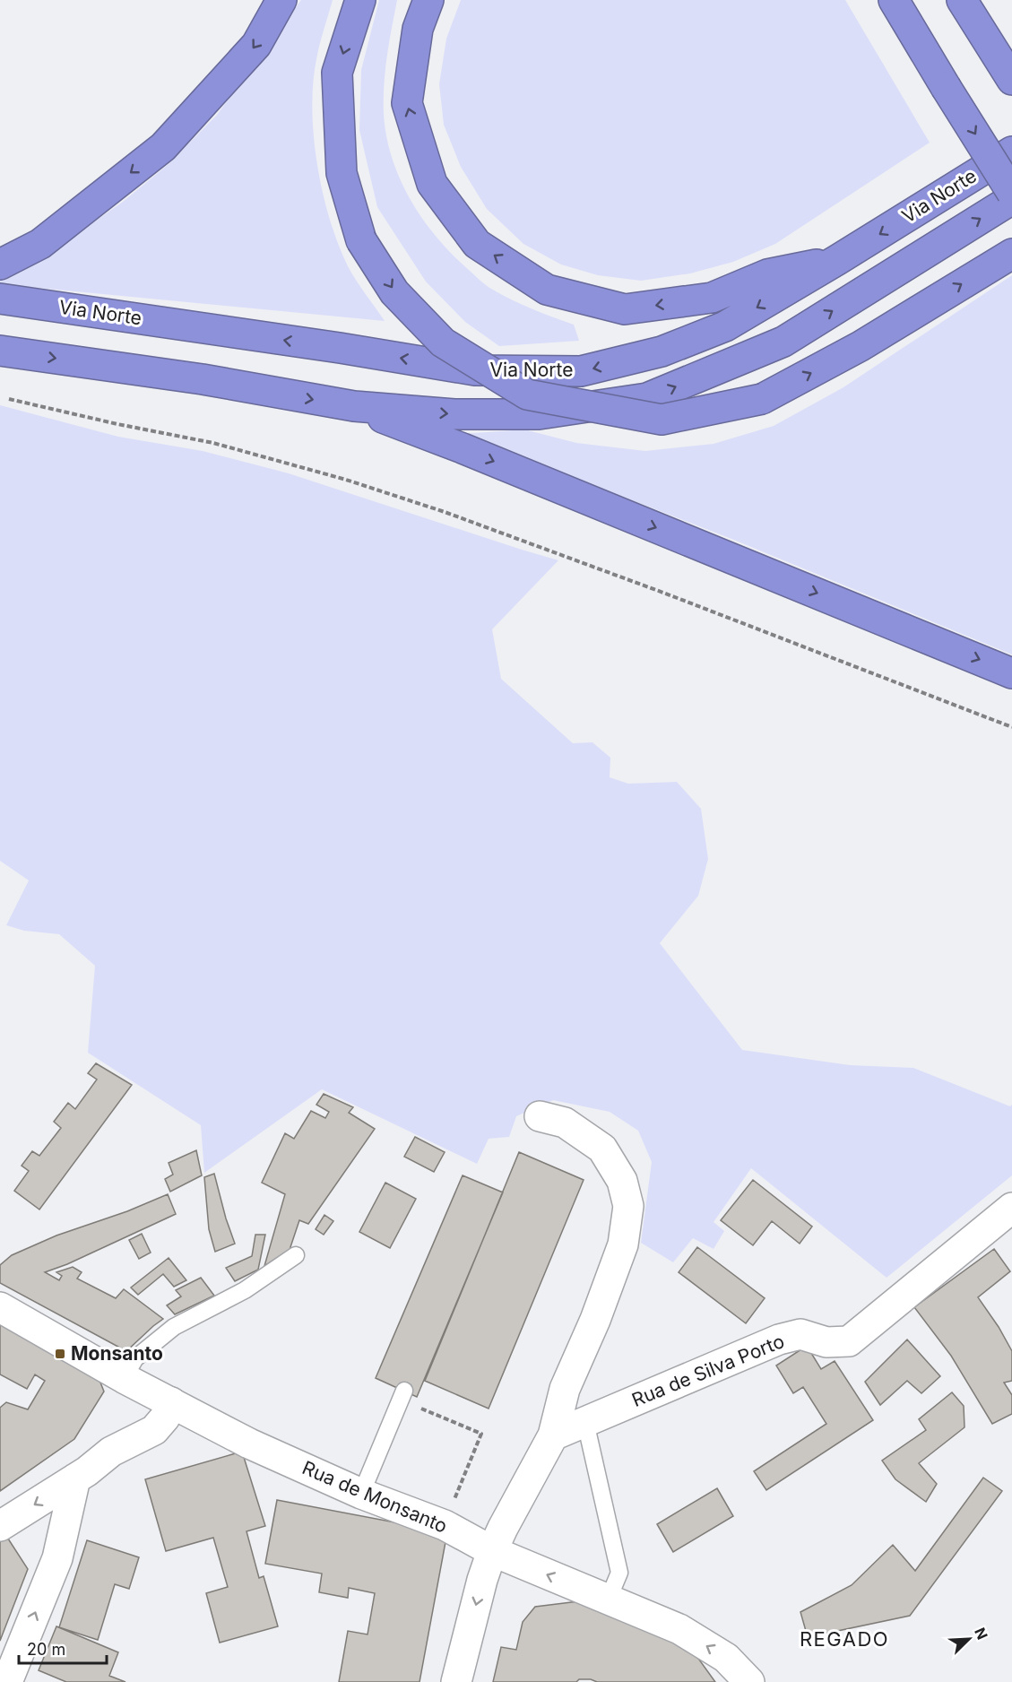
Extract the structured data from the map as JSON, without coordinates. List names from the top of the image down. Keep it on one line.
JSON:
{"streets":{"highway":["Via Norte"],"street":["Rua de Silva Porto","Rua de Monsanto"]},"districts":["REGADO"],"places":{"transit":["Monsanto"]},"scale_bar":"20 m","north":"top right"}
